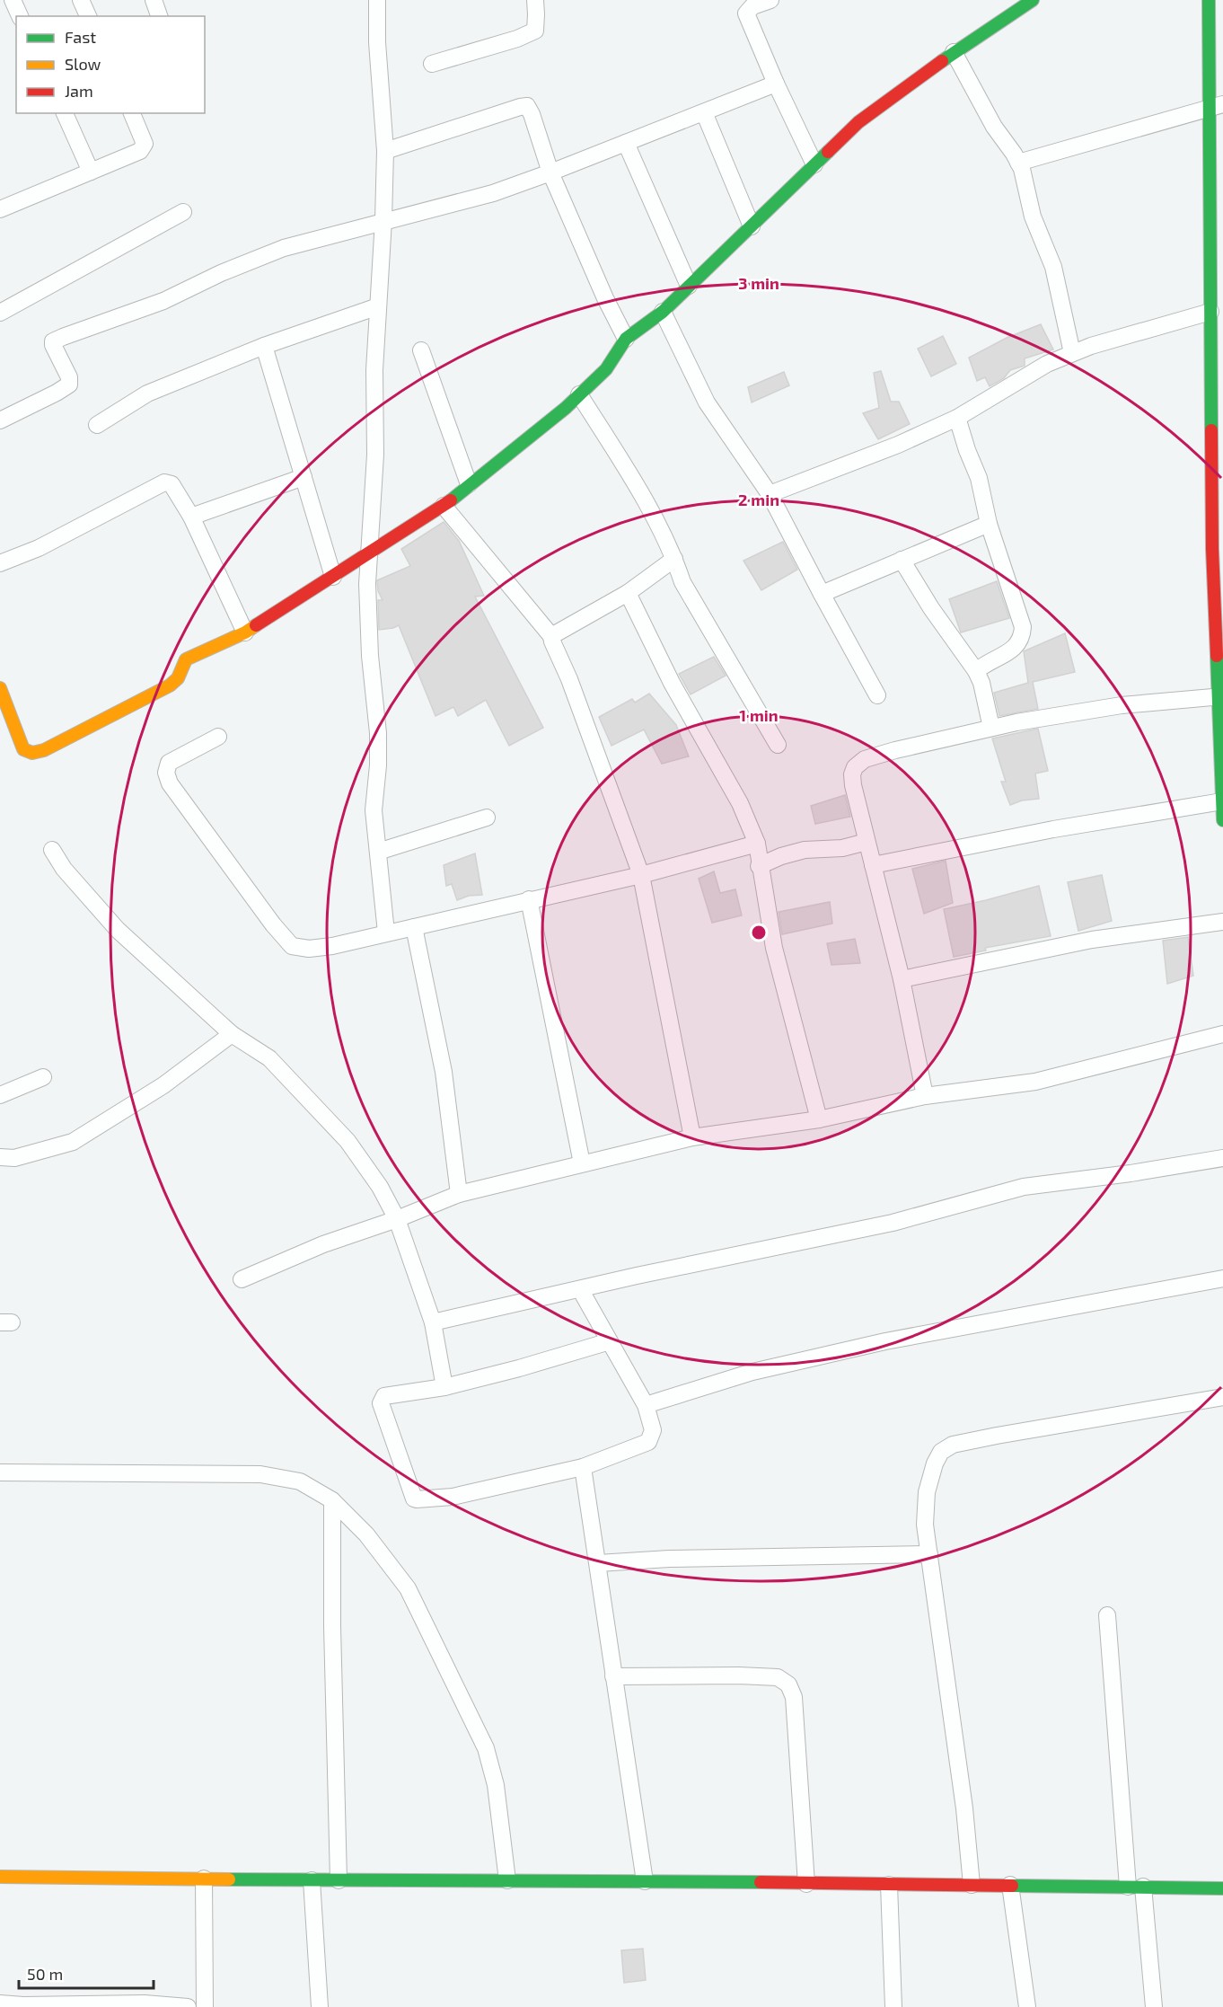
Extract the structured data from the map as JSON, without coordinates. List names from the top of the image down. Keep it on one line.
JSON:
{"legend":["Fast","Slow","Jam"],"scale_bar":"50 m","rings":["3 min","2 min","1 min"]}
